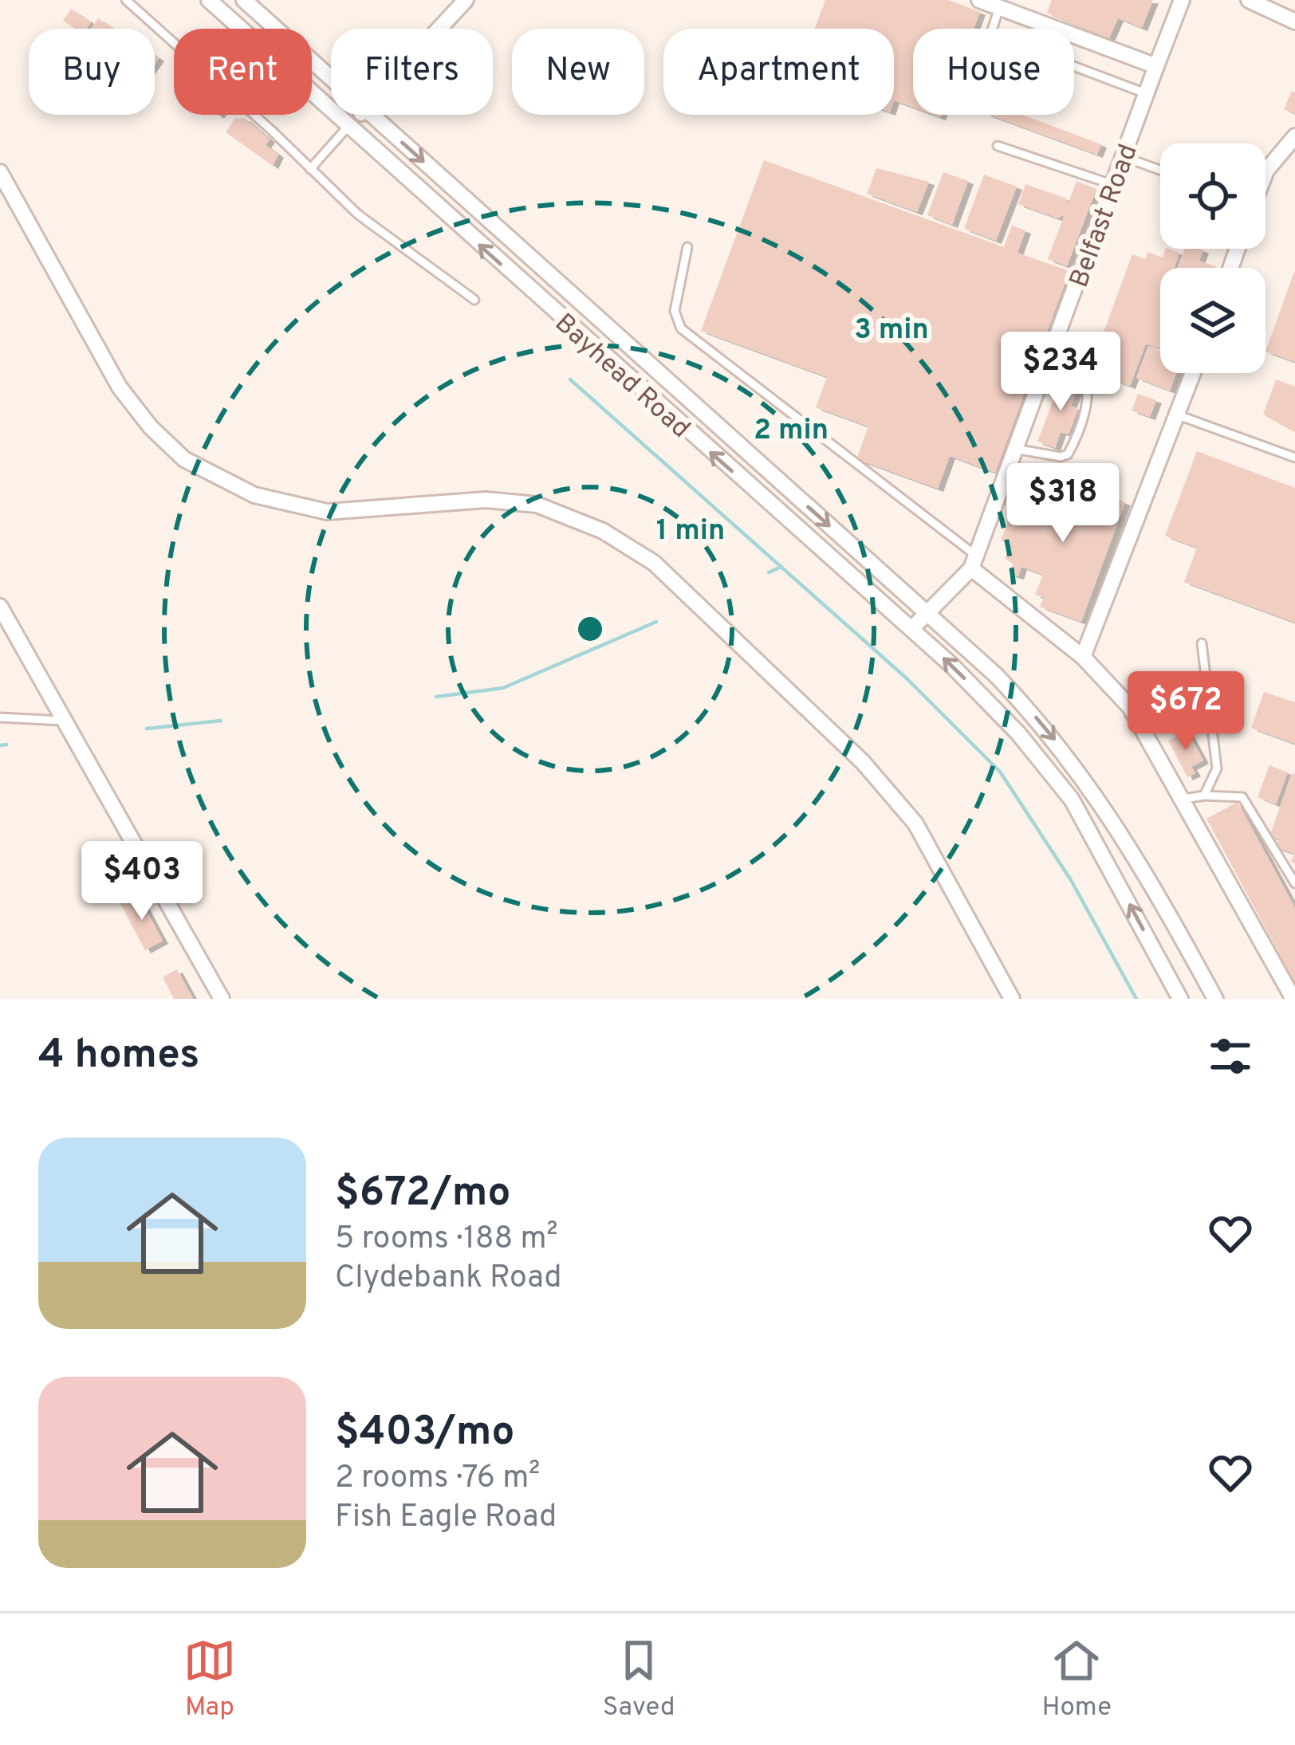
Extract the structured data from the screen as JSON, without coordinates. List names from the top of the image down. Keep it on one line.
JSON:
{"streets":{"street":["Belfast Road","Bayhead Road"]},"crossings":[["Belfast Road","Bayhead Road"]],"page":{"chip":["Buy","Rent","Filters","New","Apartment","House"],"price":["$234","$318","$672","$403"],"heading":"4 homes","list":[{"name":"$672/mo","note":"5 rooms · 188 m² · Clydebank Road"},{"name":"$403/mo","note":"2 rooms · 76 m² · Fish Eagle Road"}],"tabs":["Map","Saved","Home"]},"rings":["3 min","2 min","1 min"]}
